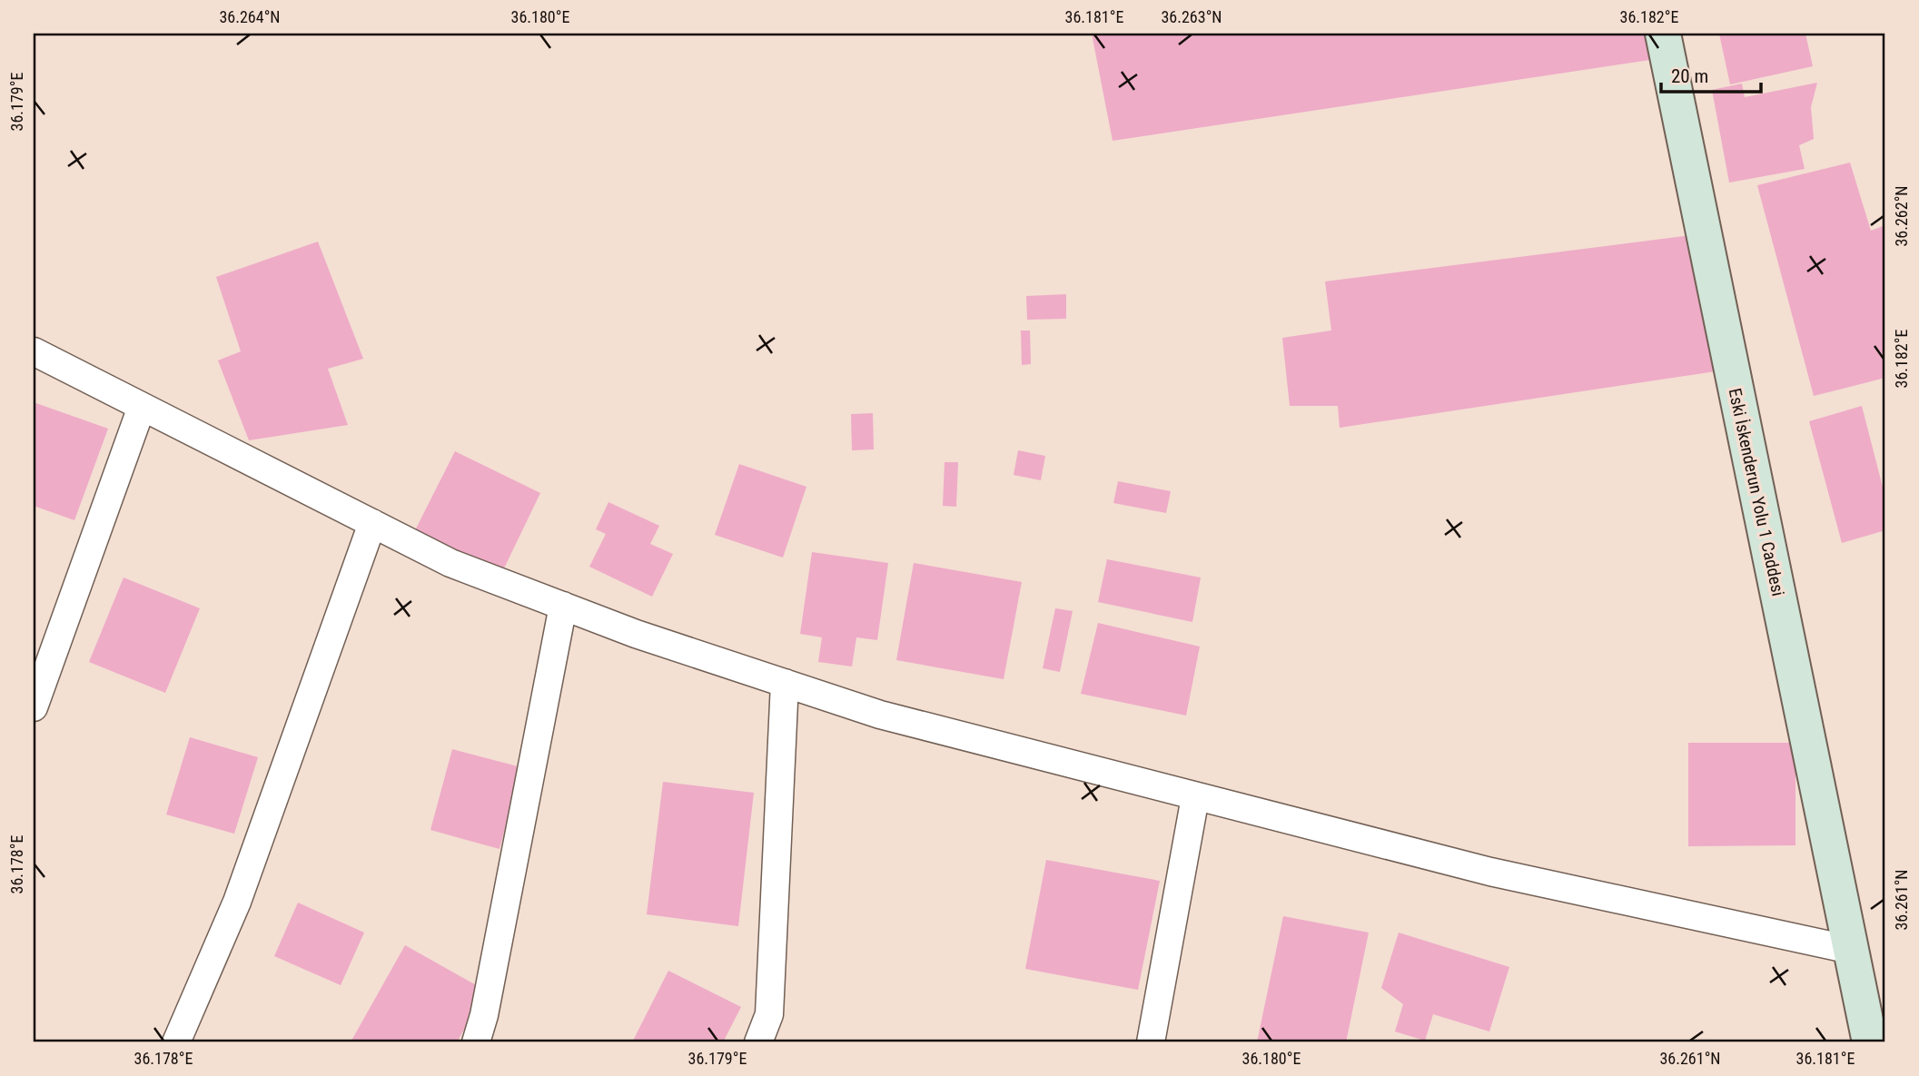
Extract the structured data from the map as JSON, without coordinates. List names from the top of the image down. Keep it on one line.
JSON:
{"streets":{"street":["Eski İskenderun Yolu 1 Caddesi"]},"scale_bar":"20 m","coordinates":["36.264°N","36.180°E","36.181°E","36.263°N","36.182°E","36.179°E","36.262°N","36.178°E","36.261°N"]}
